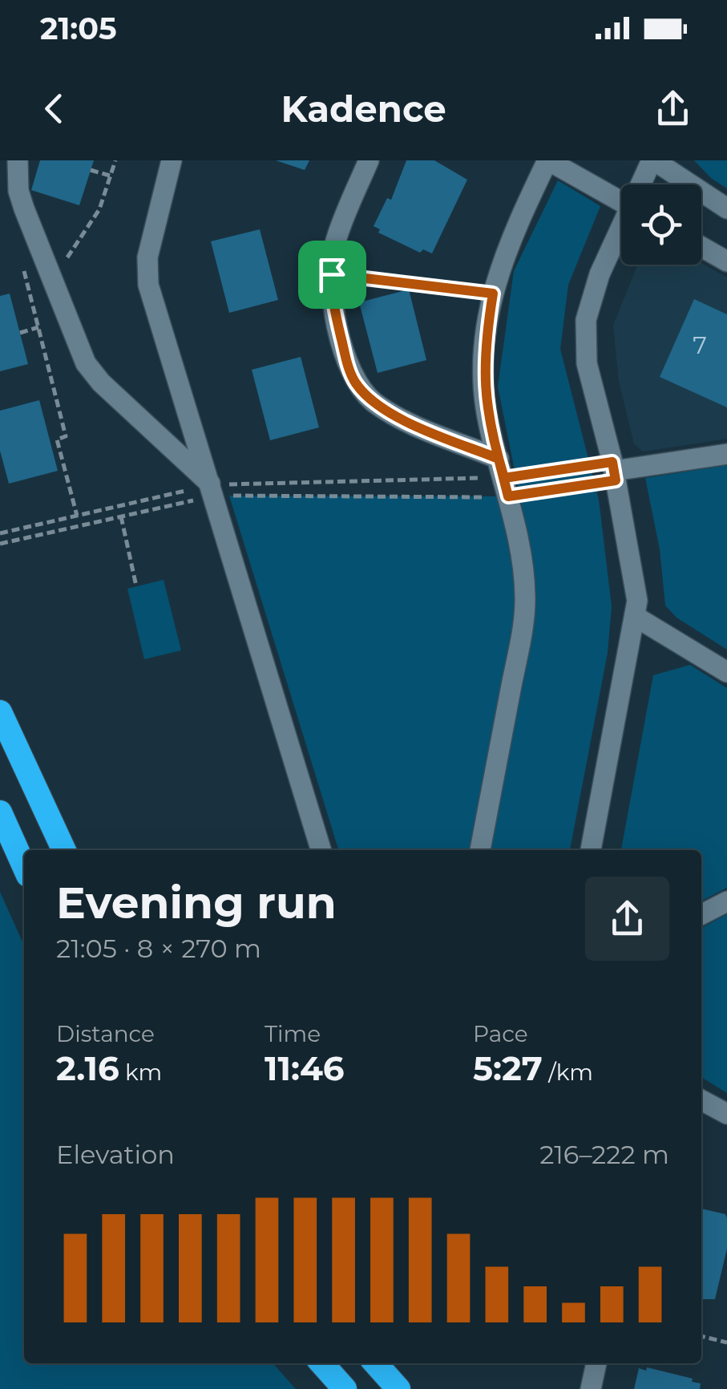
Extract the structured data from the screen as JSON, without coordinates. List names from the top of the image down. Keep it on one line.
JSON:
{"house_numbers":["7"],"page":{"status":"21:05","header":"Kadence","heading":["Evening run","21:05 · 8 × 270 m"],"stats":[["Distance","2.16 km"],["Time","11:46"],["Pace","5:27 /km"]],"chart":["Elevation","216–222 m"]}}
